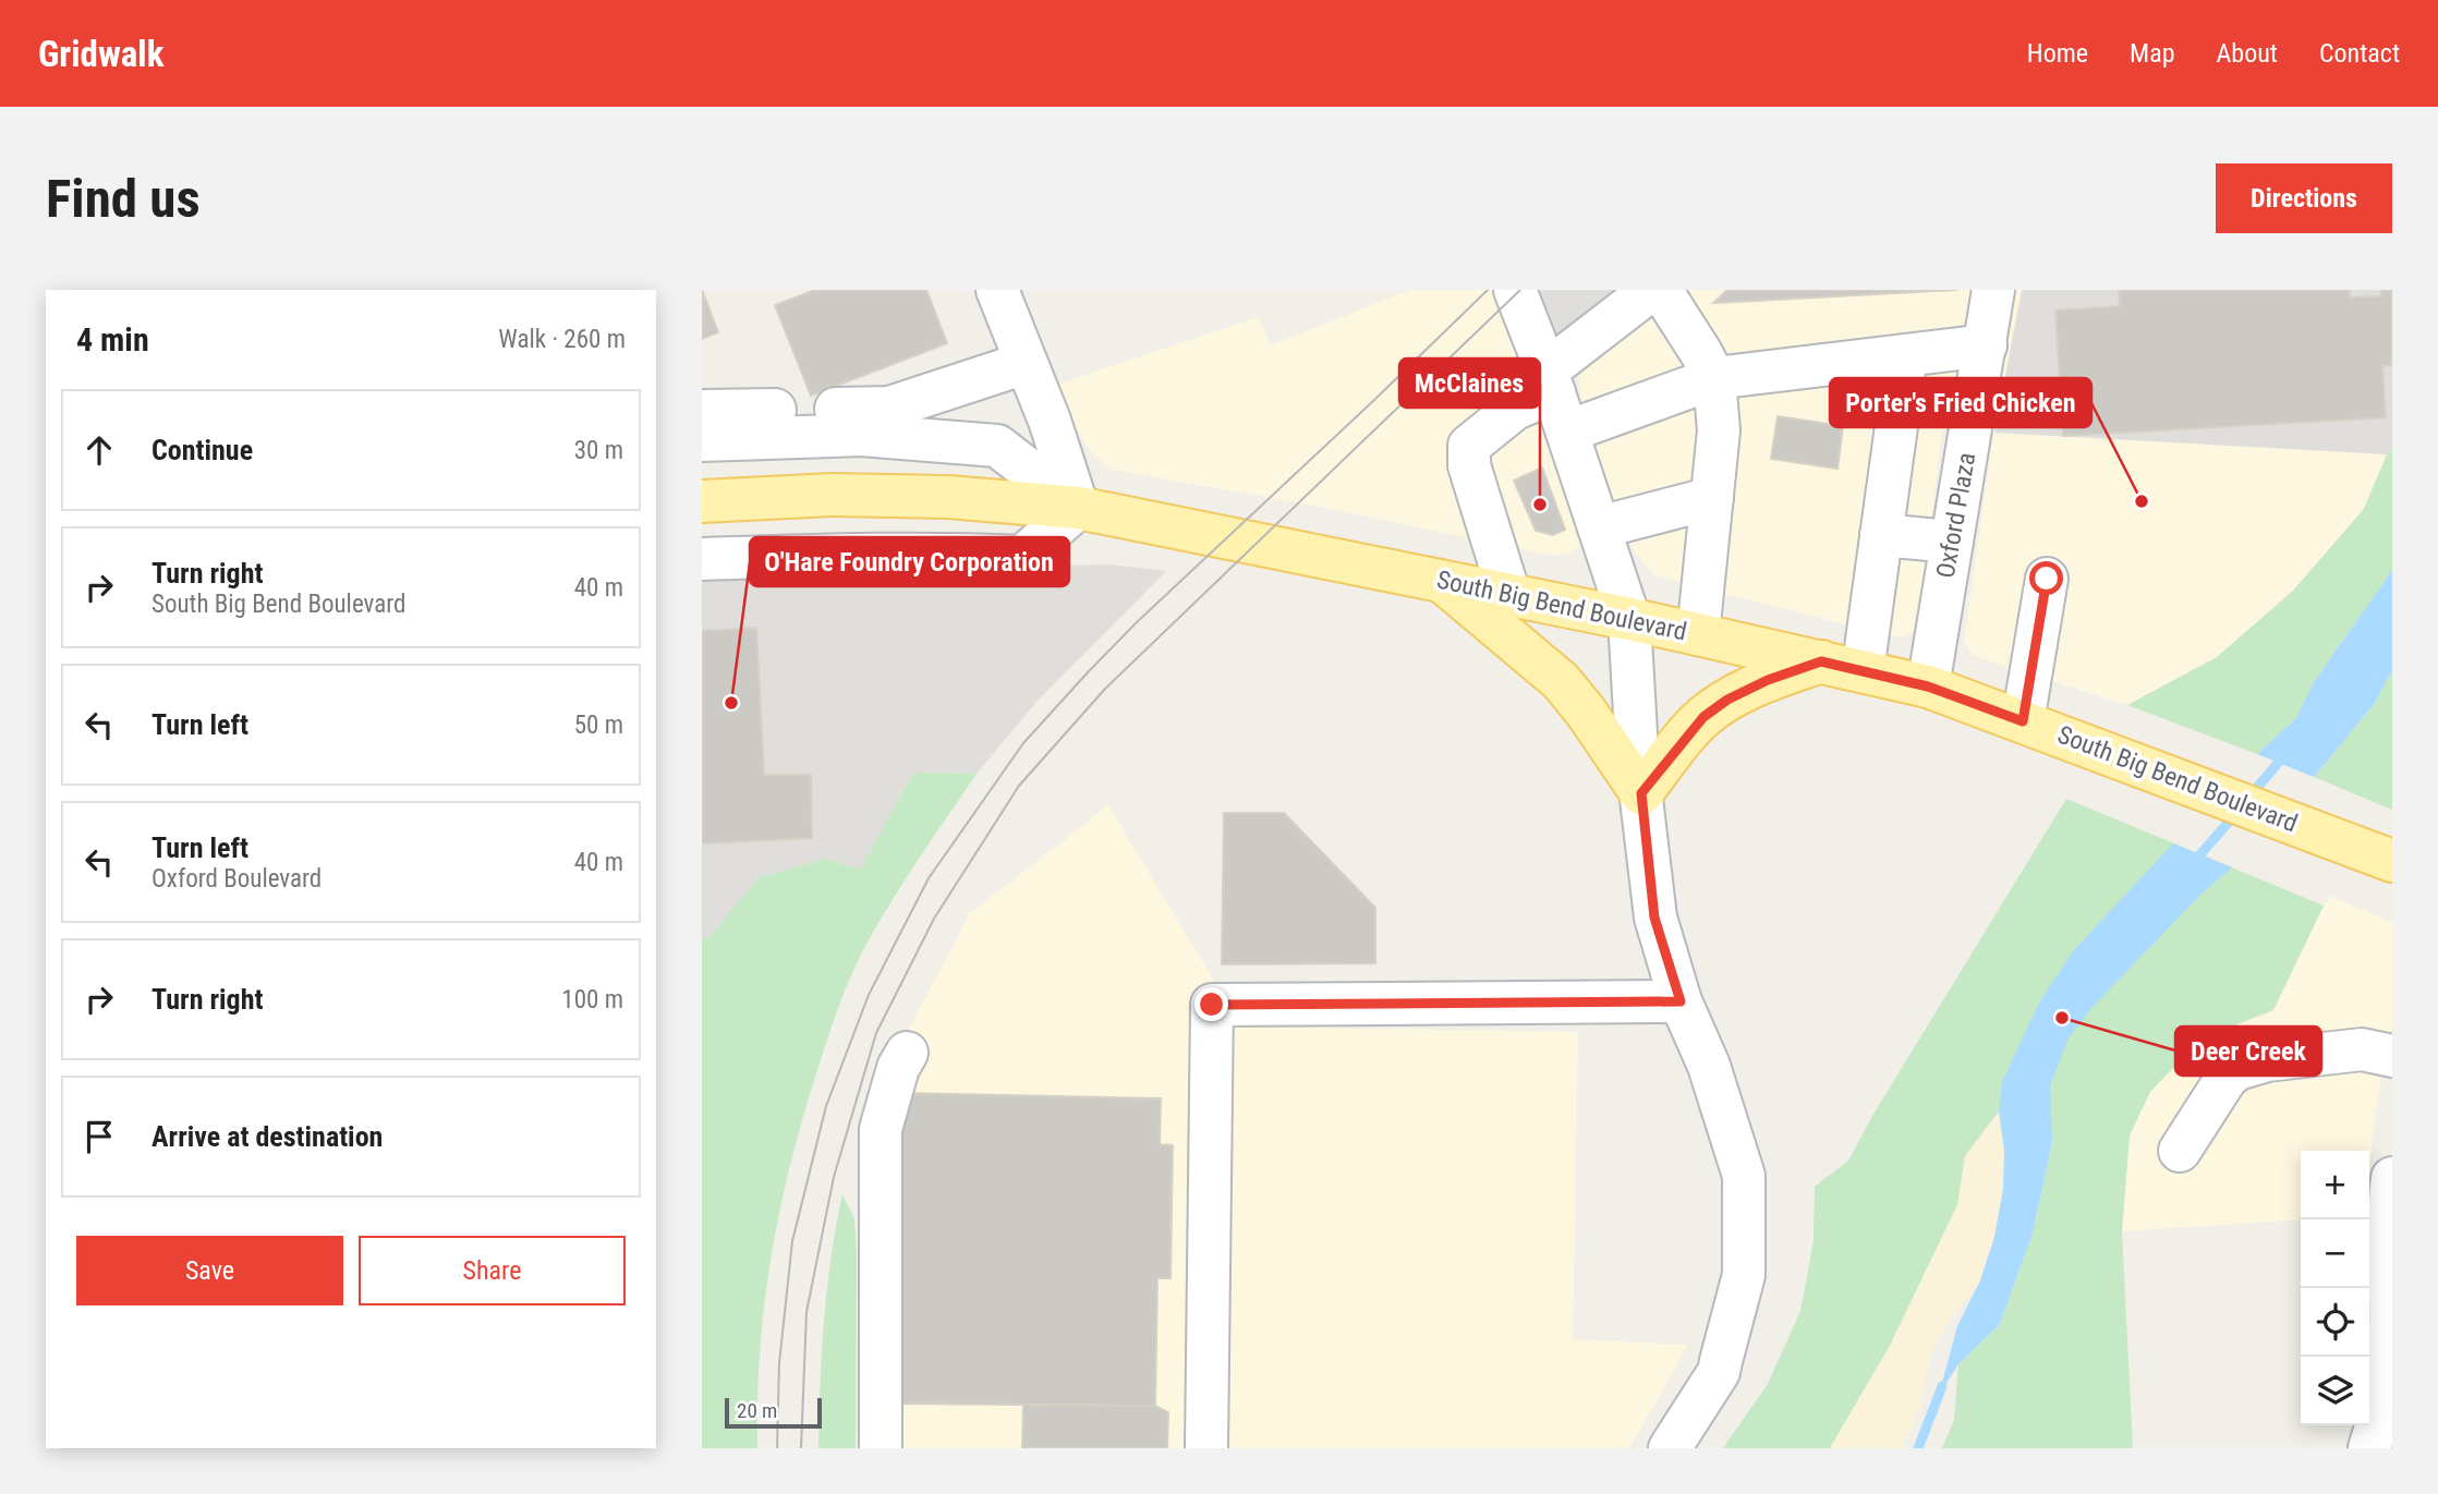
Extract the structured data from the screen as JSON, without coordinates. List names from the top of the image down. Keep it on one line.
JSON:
{"streets":{"main road":["South Big Bend Boulevard"],"street":["Oxford Plaza"]},"crossings":[["Oxford Plaza","South Big Bend Boulevard"]],"places":["Porter's Fried Chicken","McClaines","O'Hare Foundry Corporation","Deer Creek"],"scale_bar":"20 m","page":{"header":"Gridwalk","nav":["Home","Map","About","Contact"],"buttons":["Directions",["Save","Share"]],"title":"Find us","heading":["4 min","Walk · 260 m"],"list":[["Continue","30 m"],["Turn right","South Big Bend Boulevard","40 m"],["Turn left","50 m"],["Turn left","Oxford Boulevard","40 m"],["Turn right","100 m"],"Arrive at destination"],"map_buttons":["+","−"],"scale":"20 m"}}
